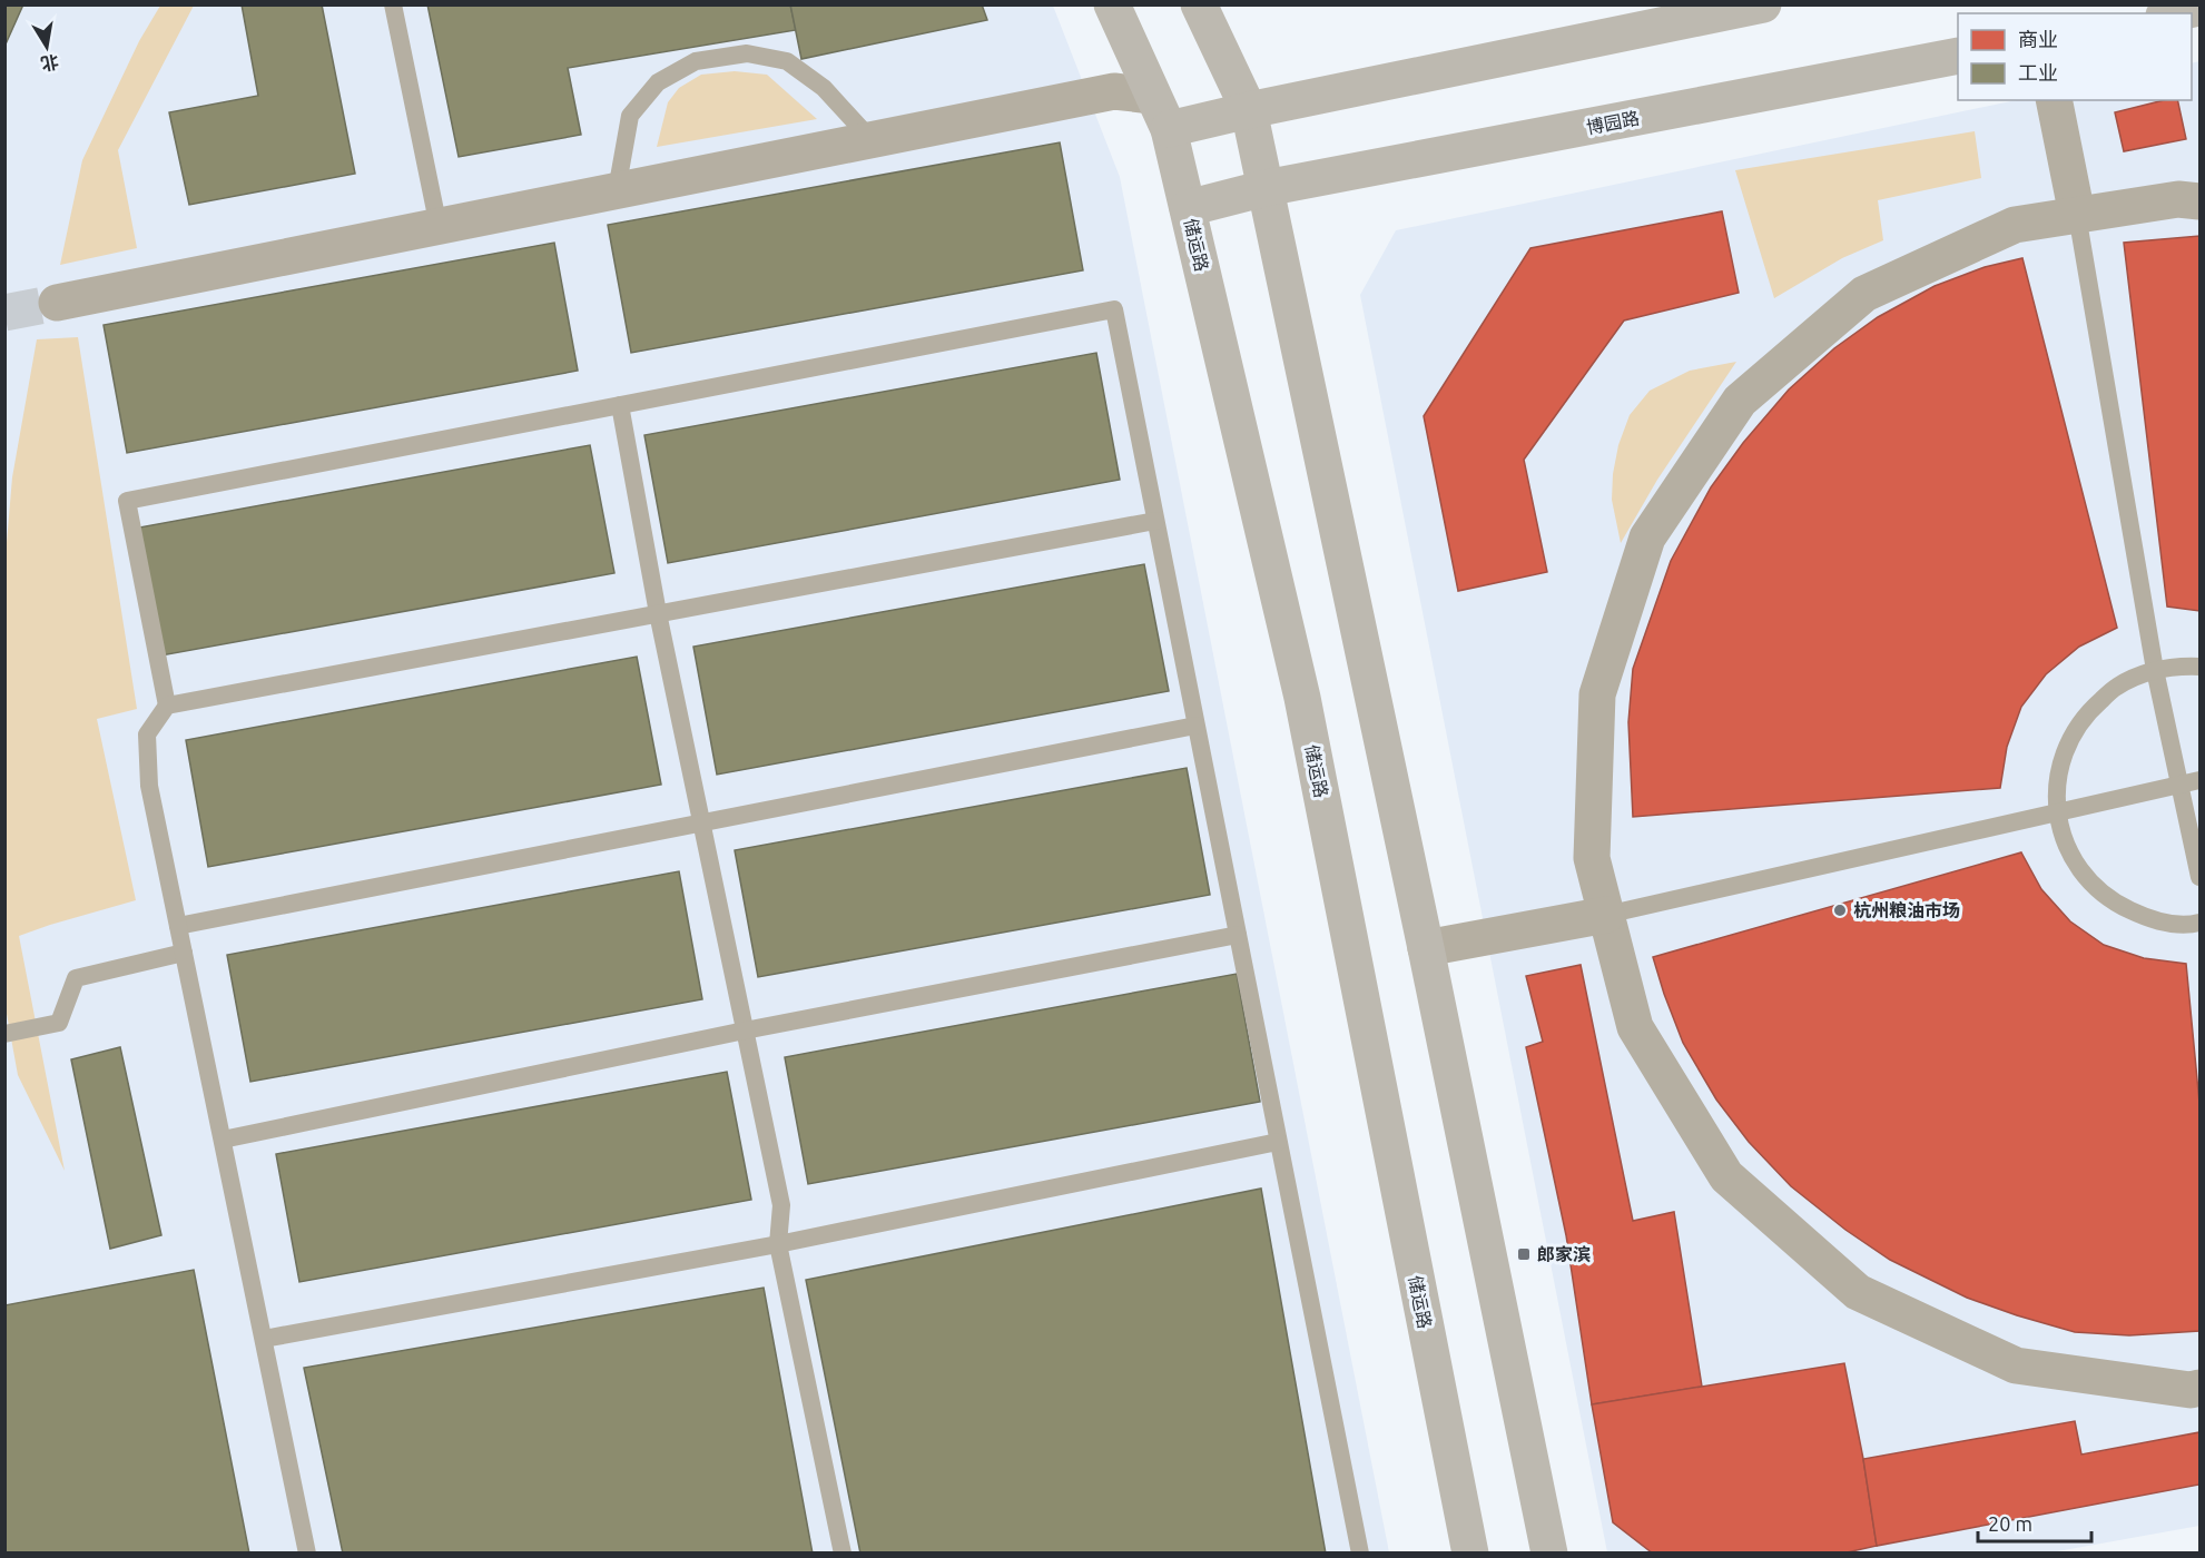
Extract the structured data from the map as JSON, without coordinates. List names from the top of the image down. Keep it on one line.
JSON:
{"streets":{"main road":["博园路","储运路"]},"crossings":[["博园路","储运路"]],"places":{"other":["杭州粮油市场"],"transit":["郎家滨"]},"legend":["商业","工业"],"scale_bar":"20 m","north":"bottom"}
